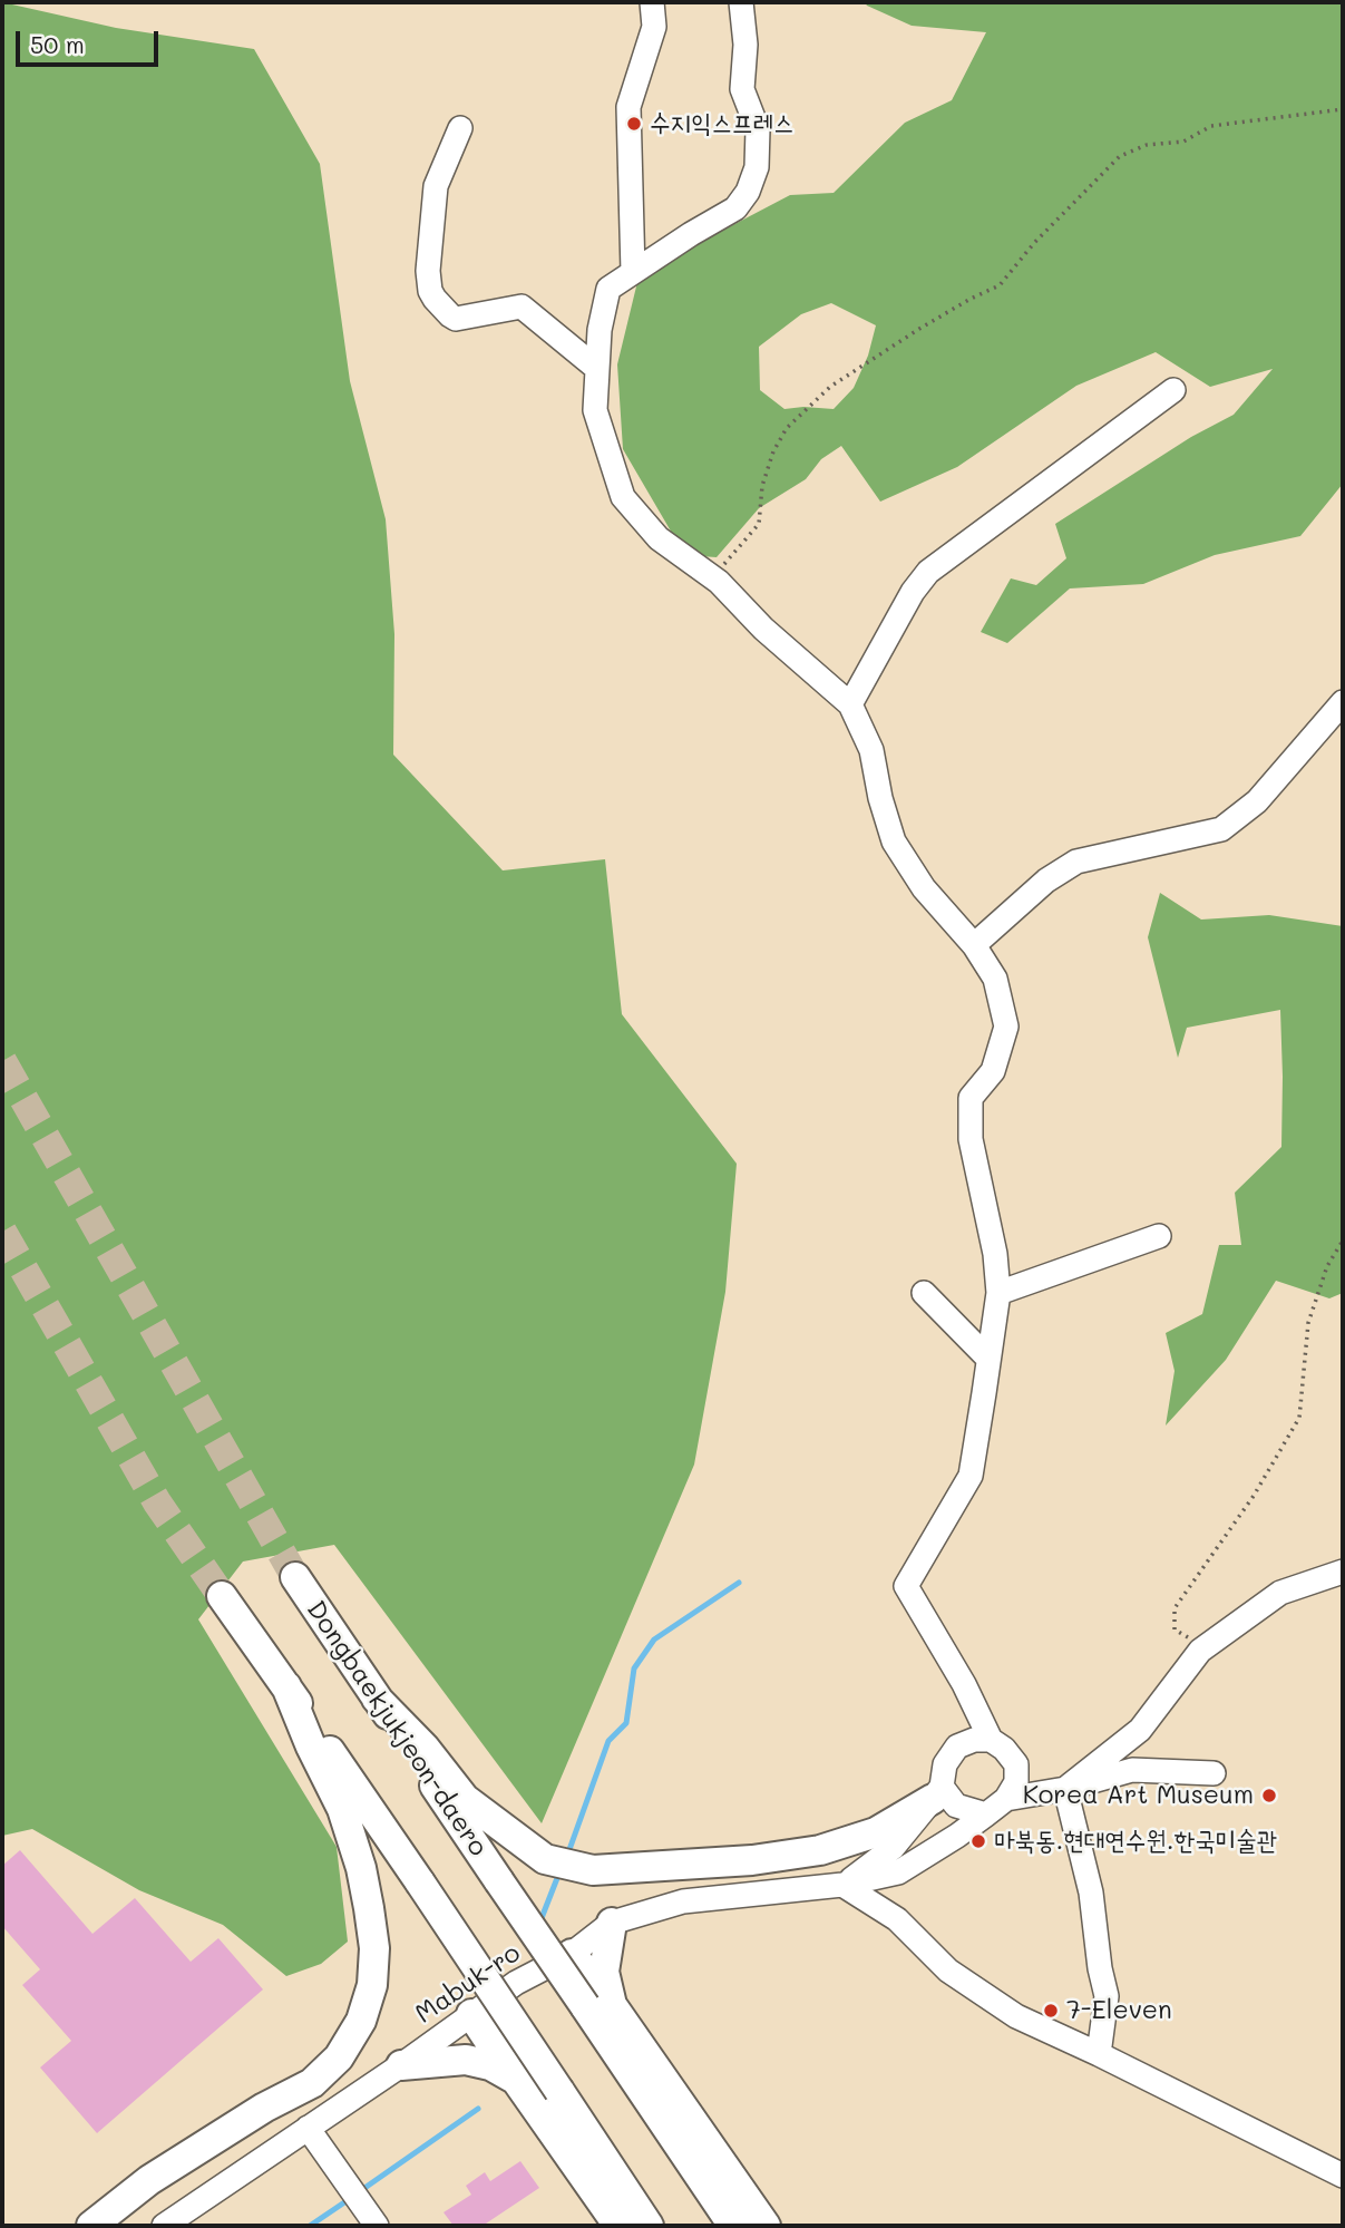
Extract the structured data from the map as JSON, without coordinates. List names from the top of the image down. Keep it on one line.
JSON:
{"streets":{"main road":["Dongbaekjukjeon-daero"],"street":["Mabuk-ro"]},"places":["수지익스프레스","Korea Art Museum","마북동.현대연수원.한국미술관","7-Eleven"],"scale_bar":"50 m"}
